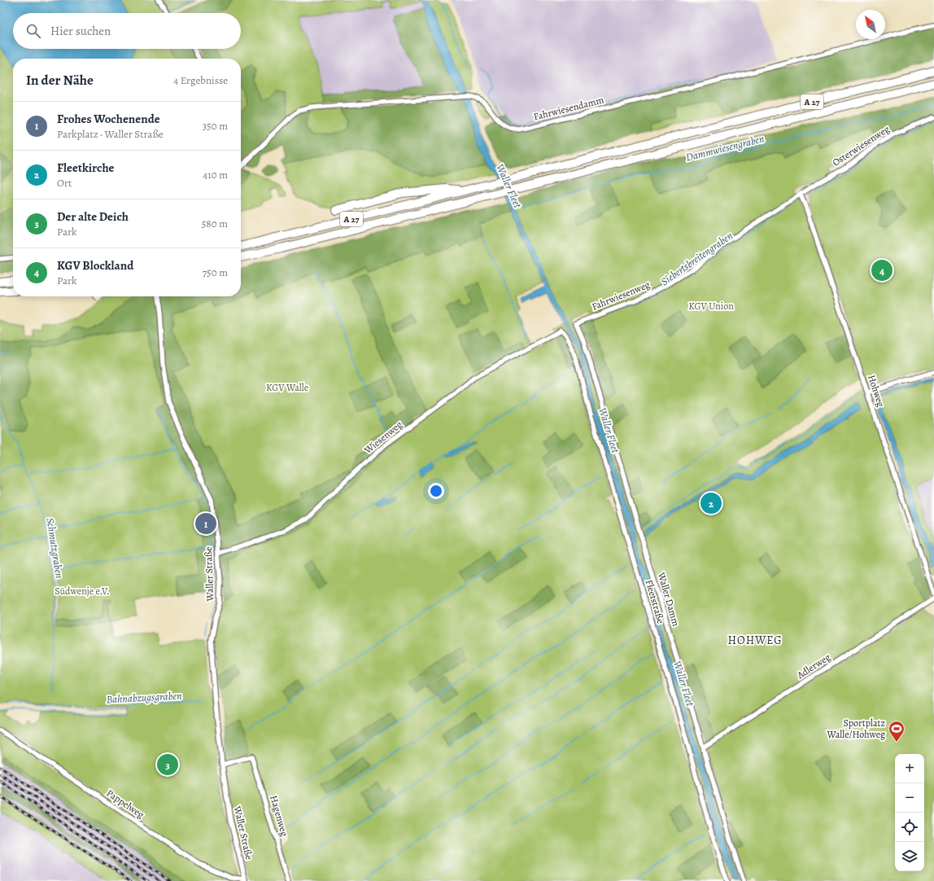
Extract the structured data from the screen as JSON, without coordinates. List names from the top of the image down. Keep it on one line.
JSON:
{"streets":{"highway":["A 27"],"street":["Fahrwiesendamm","Osterwiesenweg","Fahrwiesenweg","Hohweg","Wiesenweg","Waller Straße","Waller Damm","Fleetstraße","Adlerweg","Pappelweg","Hagenweg"]},"crossings":[["Osterwiesenweg","Fahrwiesenweg"],["Osterwiesenweg","Hohweg"],["Fahrwiesenweg","Hohweg"],["Fahrwiesenweg","Waller Damm"],["Wiesenweg","Waller Straße"],["Wiesenweg","Fleetstraße"],["Waller Straße","Pappelweg"],["Waller Straße","Hagenweg"],["Waller Damm","Adlerweg"]],"districts":["HOHWEG"],"water":["Dammwiesengraben","Waller Fleet","Siebertsbreitengraben","Schmutzgraben","Bahnabzugsgraben"],"parks":["KGV Union","KGV Walle","Südwenje e.V."],"places":{"sports":["Sportplatz Walle/Hohweg"]},"north":"top left","page":{"search":"Hier suchen","heading":["In der Nähe","4 Ergebnisse"],"list":[{"mark":"1","name":"Frohes Wochenende","note":"Parkplatz · Waller Straße","value":"350 m"},{"mark":"2","name":"Fleetkirche","note":"Ort","value":"410 m"},{"mark":"3","name":"Der alte Deich","note":"Park","value":"580 m"},{"mark":"4","name":"KGV Blockland","note":"Park","value":"750 m"}],"pins":["4","2","1","3"],"map_buttons":["+","−"]}}
